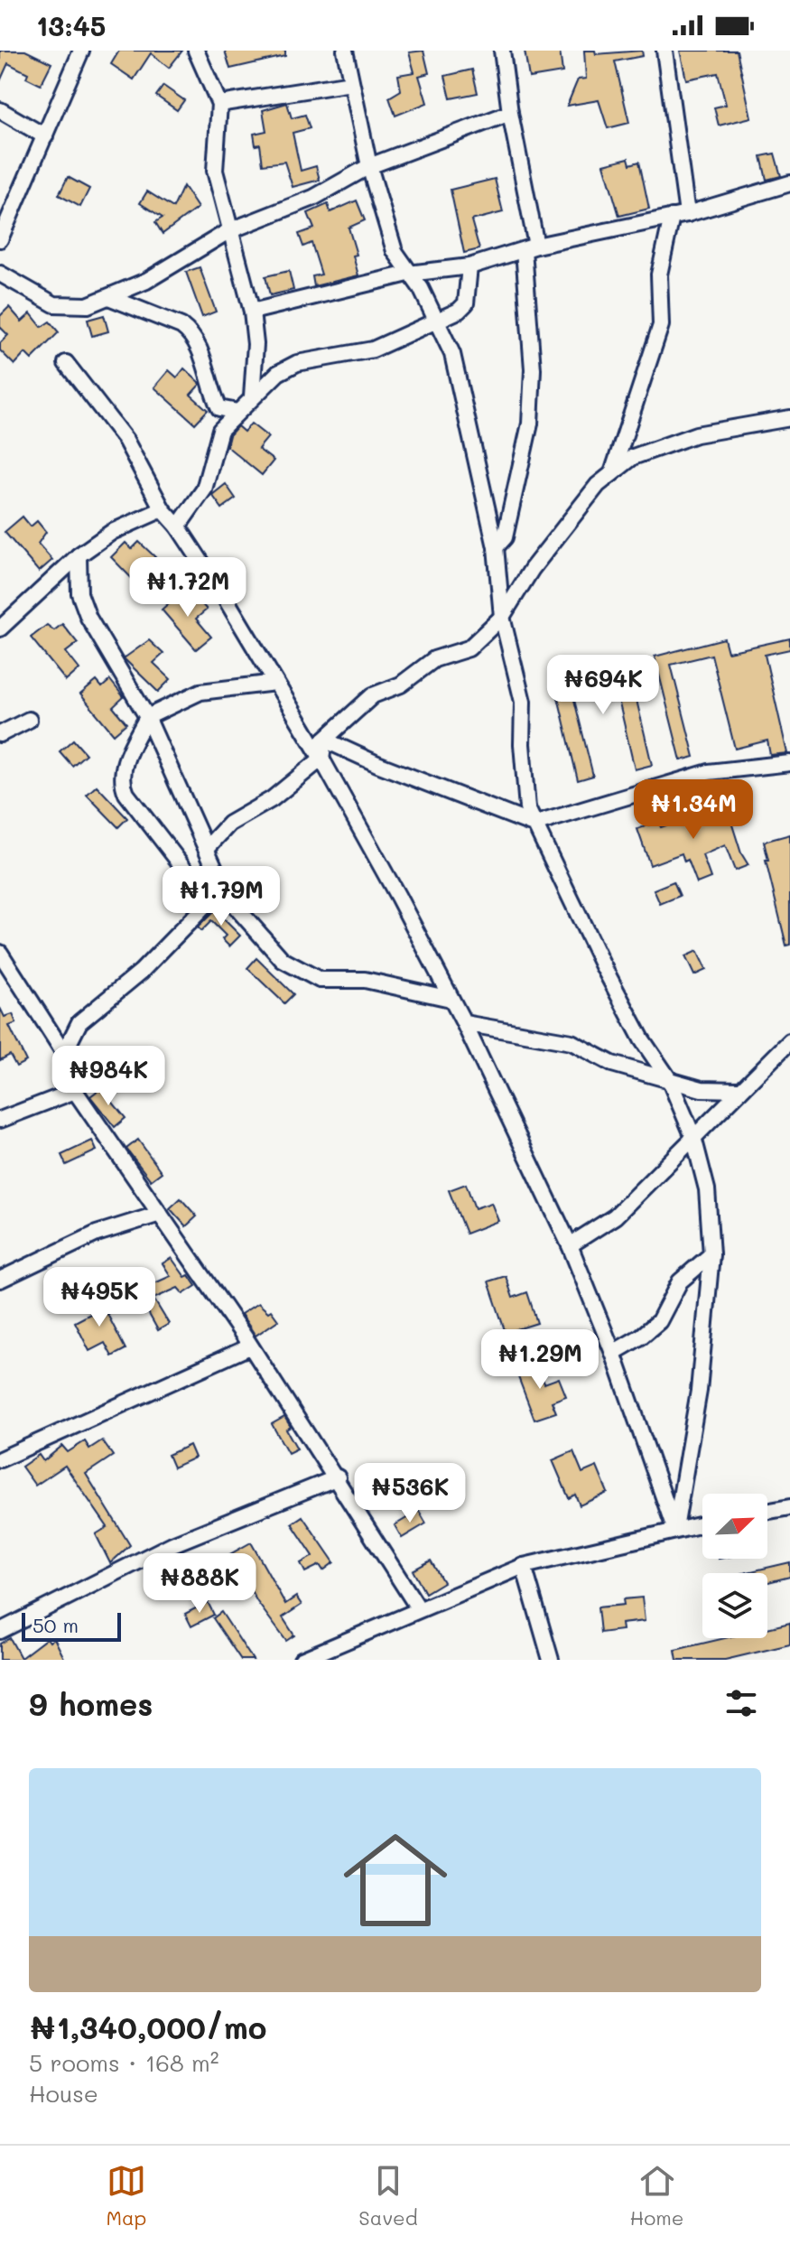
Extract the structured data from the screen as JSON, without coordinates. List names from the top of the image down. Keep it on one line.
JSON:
{"scale_bar":"50 m","north":"top right","page":{"status":"13:45","price":["₦1.72M","₦694K","₦1.34M","₦1.79M","₦984K","₦495K","₦1.29M","₦536K","₦888K"],"scale":"50 m","heading":"9 homes","list":[{"name":"₦1,340,000/mo","note":"5 rooms · 168 m² · House"}],"tabs":["Map","Saved","Home"]}}
